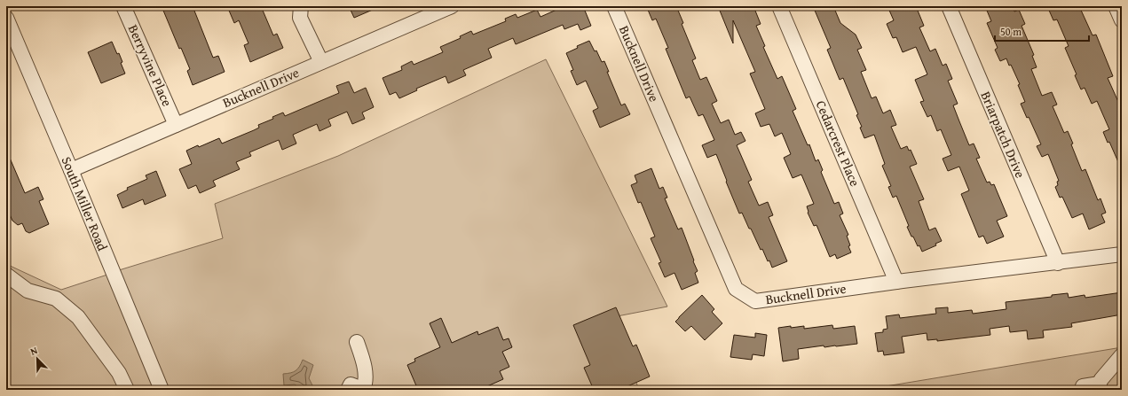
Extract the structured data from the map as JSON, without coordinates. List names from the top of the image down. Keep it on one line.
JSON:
{"streets":{"street":["Bucknell Drive","Berryvine Place","Briarpatch Drive","Cedarcrest Place","South Miller Road"]},"crossings":[["Bucknell Drive","Berryvine Place"],["Bucknell Drive","Briarpatch Drive"],["Bucknell Drive","Cedarcrest Place"],["Bucknell Drive","South Miller Road"]],"scale_bar":"50 m","north":"top left"}
